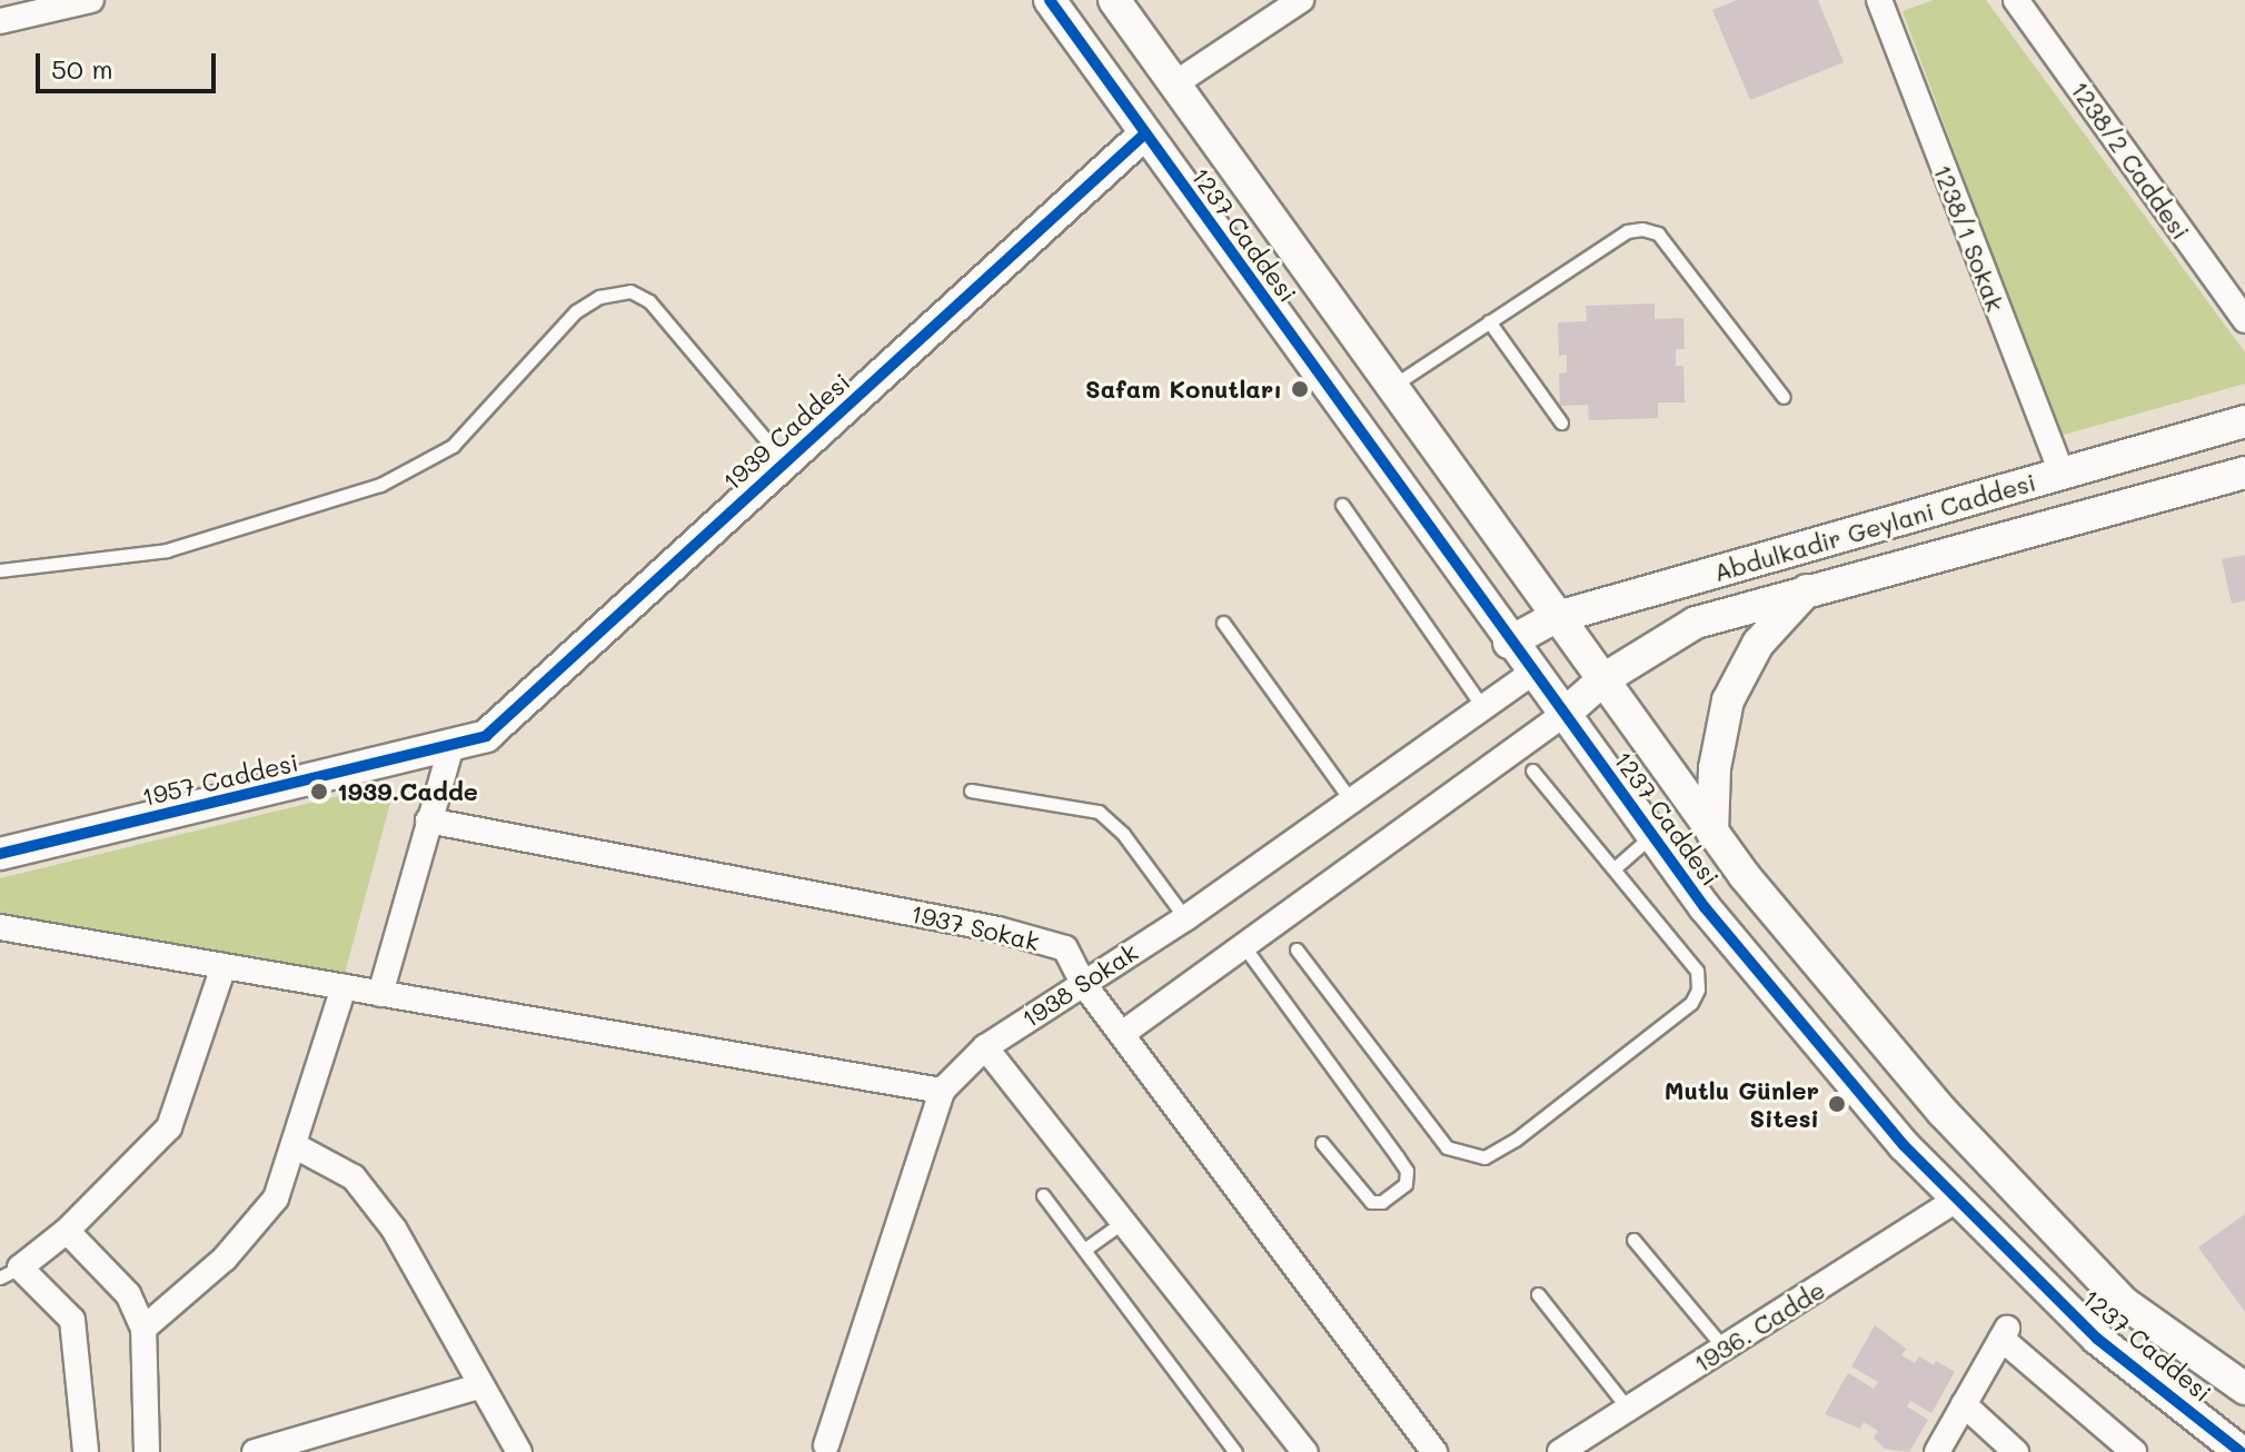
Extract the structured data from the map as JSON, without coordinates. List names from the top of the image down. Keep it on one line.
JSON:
{"streets":{"street":["1238/2 Caddesi","1237 Caddesi","1238/1 Sokak","1939 Caddesi","Abdulkadir Geylani Caddesi","1957 Caddesi","1937 Sokak","1938 Sokak","1936. Cadde"]},"crossings":[["1237 Caddesi","1939 Caddesi"],["1237 Caddesi","Abdulkadir Geylani Caddesi"],["1237 Caddesi","1938 Sokak"],["1237 Caddesi","1936. Cadde"],["1238/1 Sokak","Abdulkadir Geylani Caddesi"],["1939 Caddesi","1957 Caddesi"],["1937 Sokak","1938 Sokak"]],"places":["Safam Konutları","1939.Cadde","Mutlu Günler Sitesi"],"scale_bar":"50 m"}
